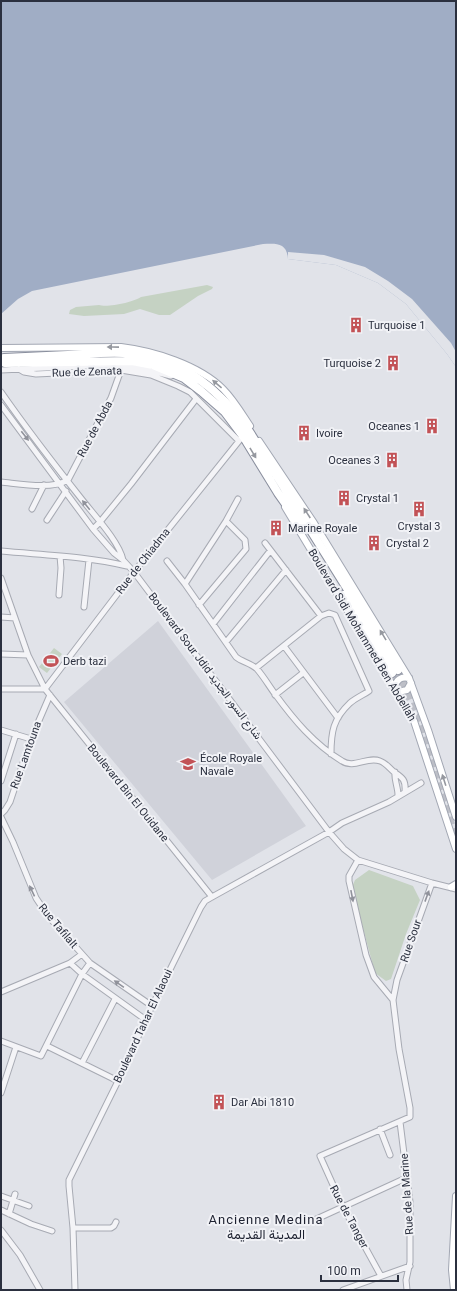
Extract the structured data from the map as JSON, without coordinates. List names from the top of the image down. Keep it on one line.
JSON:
{"streets":{"highway":["Boulevard Sidi Mohammed Ben Abdellah"],"street":["Rue de Zenata","Rue de Abda","Rue de Chiadma","Boulevard Sour Jdid شارع السور الجديد","Rue Lamtouna","Boulevard Bin El Ouidane","Rue Tafilalt","Rue Sour","Boulevard Tahar El Alaoui","Rue de la Marine","Rue de Tanger"]},"crossings":[["Rue de Zenata","Rue de Abda"],["Rue de Zenata","Rue de Chiadma"],["Rue de Zenata","Boulevard Sidi Mohammed Ben Abdellah"],["Rue de Abda","Boulevard Sour Jdid شارع السور الجديد"],["Rue de Chiadma","Boulevard Sidi Mohammed Ben Abdellah"],["Rue de Chiadma","Boulevard Sour Jdid شارع السور الجديد"],["Rue de Chiadma","Boulevard Bin El Ouidane"],["Boulevard Sour Jdid شارع السور الجديد","Rue Sour"],["Boulevard Sour Jdid شارع السور الجديد","Boulevard Tahar El Alaoui"],["Rue Lamtouna","Boulevard Bin El Ouidane"],["Boulevard Bin El Ouidane","Boulevard Tahar El Alaoui"],["Rue Tafilalt","Boulevard Tahar El Alaoui"]],"one_way":["Rue Sour"],"districts":["Ancienne Medina المدينة القديمة"],"places":{"building":["Turquoise 1","Turquoise 2","Oceanes 1","Ivoire","Oceanes 3","Crystal 1","Crystal 3","Marine Royale","Crystal 2","Dar Abi 1810"],"sports":["Derb tazi"],"school or university":["École Royale Navale"]},"scale_bar":"100 m"}
